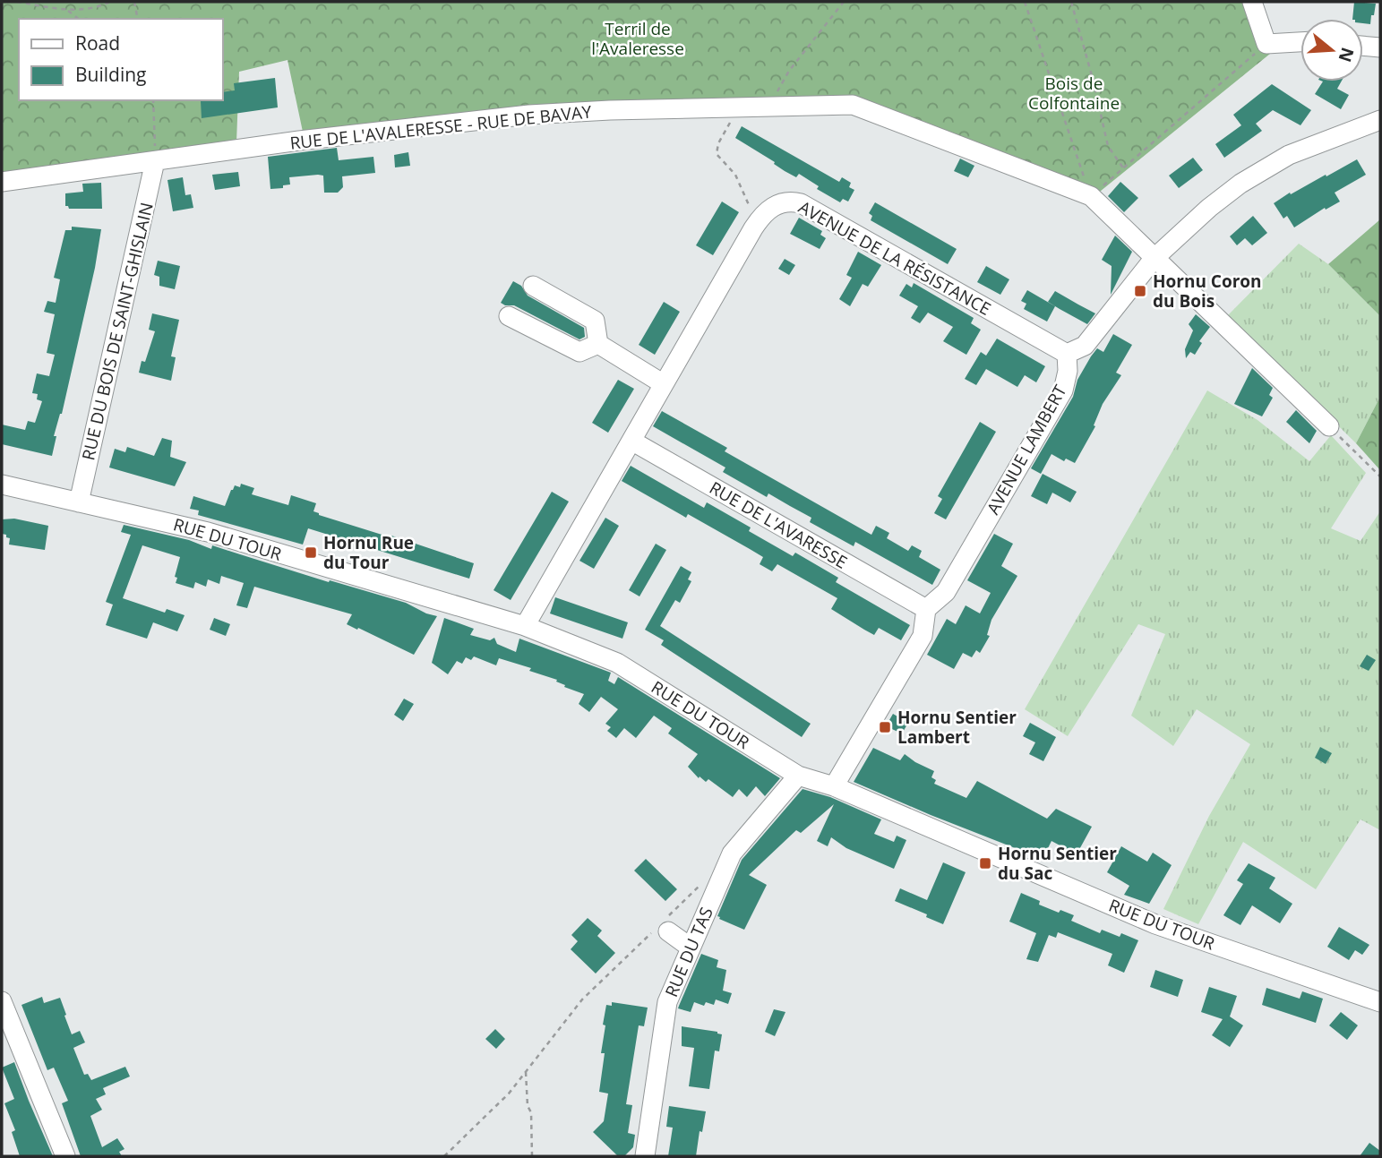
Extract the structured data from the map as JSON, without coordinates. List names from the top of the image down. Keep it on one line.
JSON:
{"streets":{"street":["RUE DE L'AVALERESSE - RUE DE BAVAY","AVENUE DE LA RÉSISTANCE","RUE DU BOIS DE SAINT-GHISLAIN","AVENUE LAMBERT","RUE DE L'AVARESSE","RUE DU TOUR","RUE DU TAS"]},"crossings":[["RUE DE L'AVALERESSE - RUE DE BAVAY","RUE DU BOIS DE SAINT-GHISLAIN"],["AVENUE DE LA RÉSISTANCE","AVENUE LAMBERT"],["RUE DU BOIS DE SAINT-GHISLAIN","RUE DU TOUR"],["AVENUE LAMBERT","RUE DE L'AVARESSE"],["RUE DU TOUR","RUE DU TAS"]],"parks":["Terril de l'Avaleresse","Bois de Colfontaine"],"places":{"transit":["Hornu Coron du Bois","Hornu Rue du Tour","Hornu Sentier Lambert","Hornu Sentier du Sac"]},"legend":["Road","Building"],"north":"right"}
